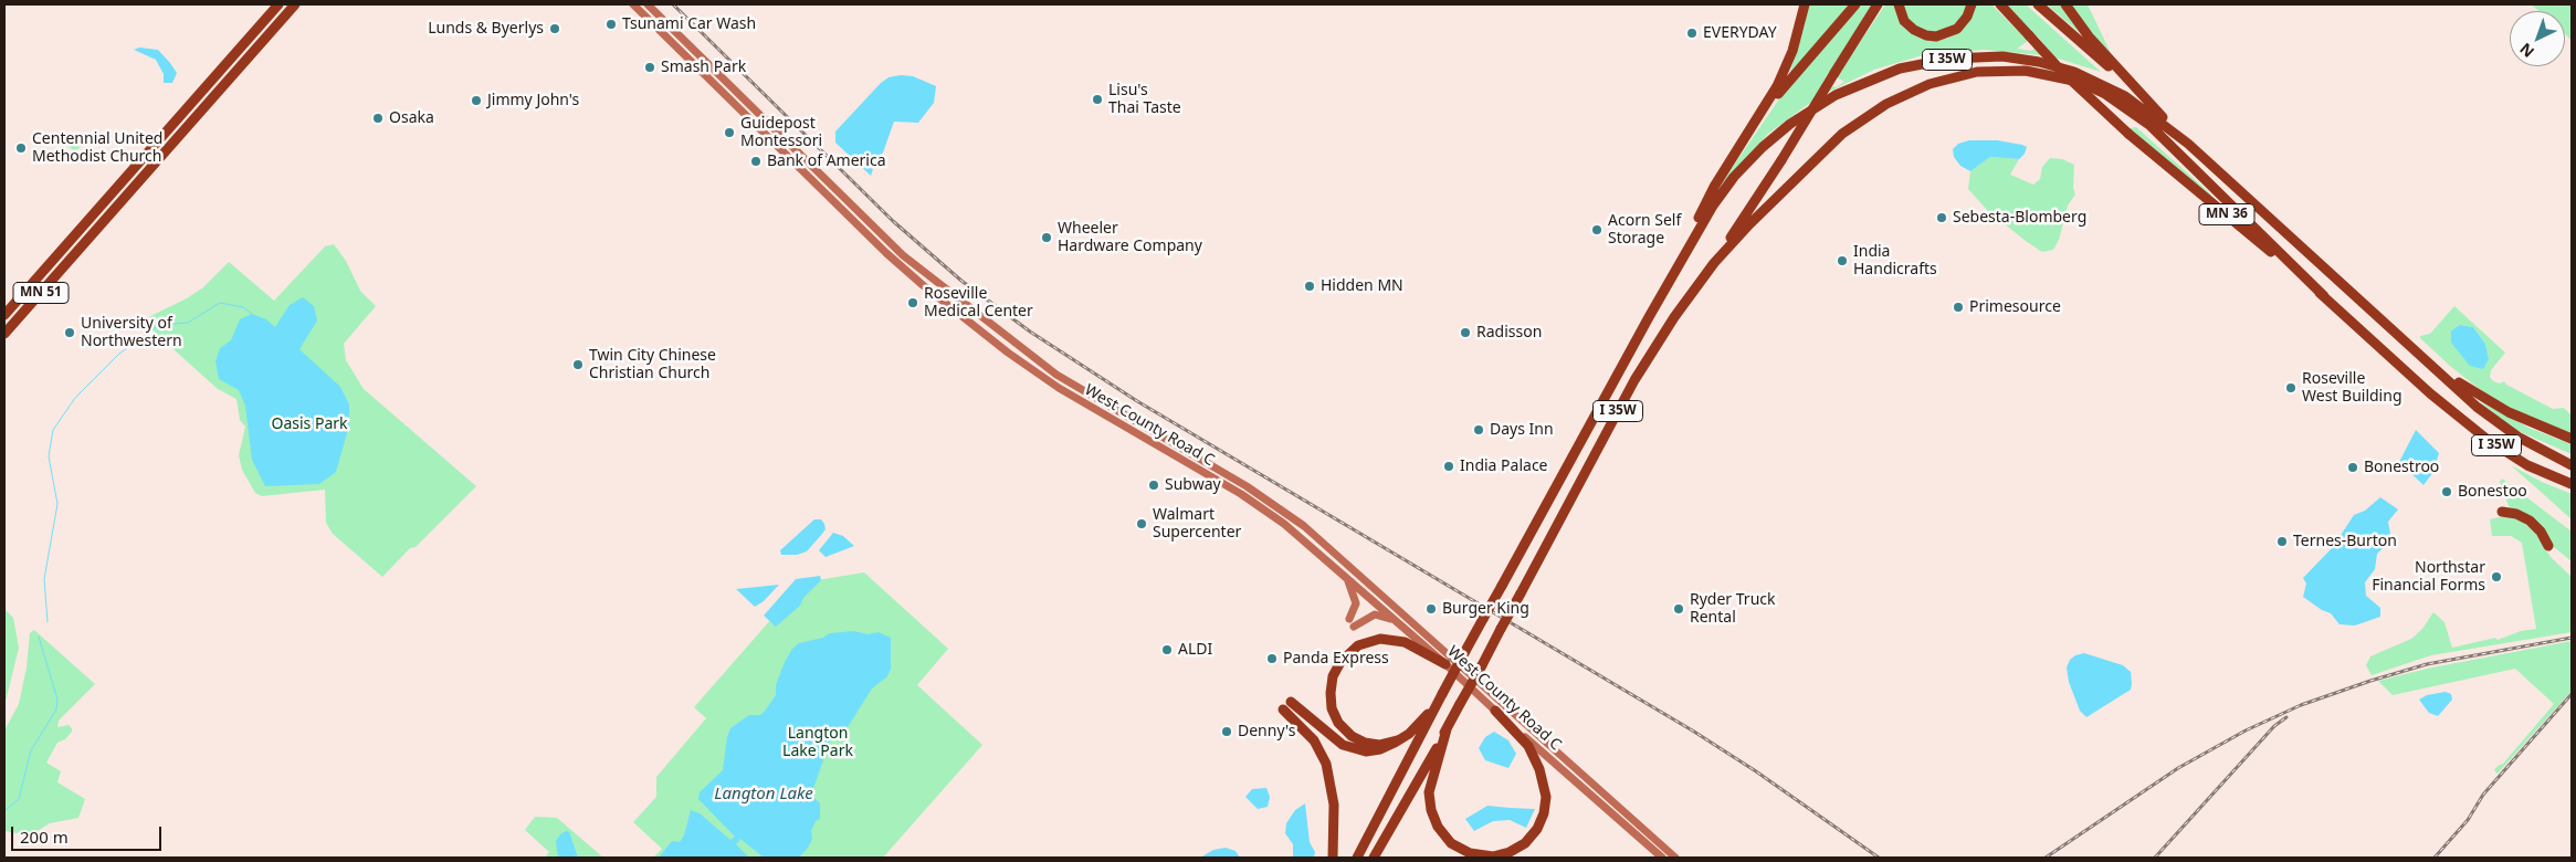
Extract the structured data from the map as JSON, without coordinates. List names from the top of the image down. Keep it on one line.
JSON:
{"streets":{"highway":["I 35W","MN 36","MN 51"],"main road":["West County Road C"]},"crossings":[["I 35W","MN 36"]],"water":["Langton Lake"],"parks":["Oasis Park","Langton Lake Park"],"places":["Tsunami Car Wash","Lunds & Byerlys","EVERYDAY","Smash Park","Lisu's Thai Taste","Jimmy John's","Osaka","Guidepost Montessori","Centennial United Methodist Church","Bank of America","Sebesta-Blomberg","Acorn Self Storage","Wheeler Hardware Company","India Handicrafts","Hidden MN","Roseville Medical Center","Primesource","University of Northwestern","Radisson","Twin City Chinese Christian Church","Roseville West Building","Days Inn","India Palace","Bonestroo","Subway","Bonestoo","Walmart Supercenter","Ternes-Burton","Northstar Financial Forms","Burger King","Ryder Truck Rental","ALDI","Panda Express","Denny's"],"scale_bar":"200 m","north":"bottom left"}
